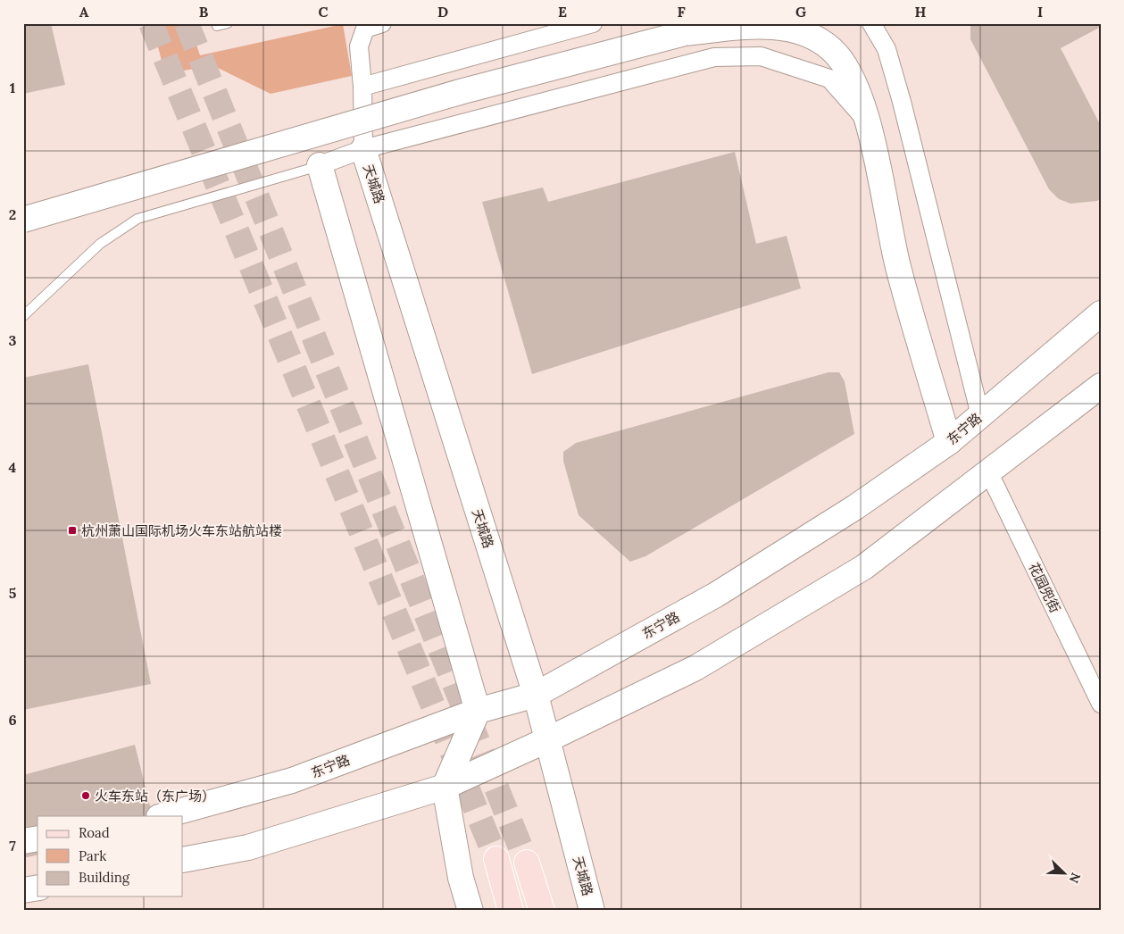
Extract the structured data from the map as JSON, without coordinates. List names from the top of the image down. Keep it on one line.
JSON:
{"streets":{"main road":["天城路","东宁路"],"street":["花园兜街"]},"crossings":[["天城路","东宁路"]],"places":{"transit":["杭州萧山国际机场火车东站航站楼"],"other":["火车东站（东广场）"]},"legend":["Road","Park","Building"],"north":"bottom right","grid":{"columns":["A","B","C","D","E","F","G","H","I"],"rows":["1","2","3","4","5","6","7"]}}
